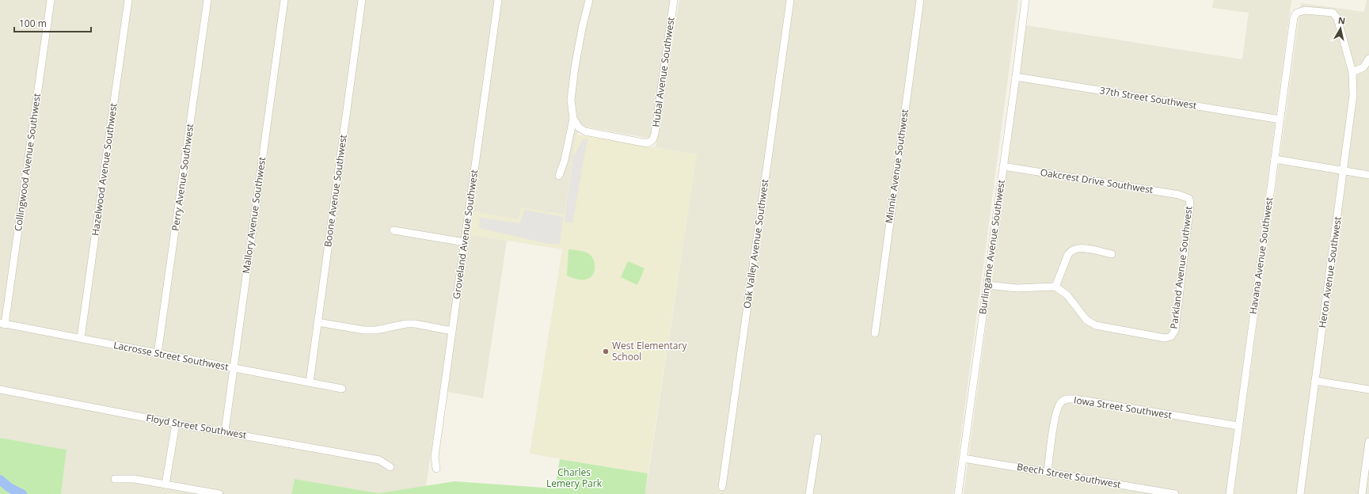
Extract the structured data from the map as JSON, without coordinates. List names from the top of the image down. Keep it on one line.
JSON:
{"streets":{"street":["Hubal Avenue Southwest","37th Street Southwest","Collingwood Avenue Southwest","Minnie Avenue Southwest","Hazelwood Avenue Southwest","Perry Avenue Southwest","Oakcrest Drive Southwest","Boone Avenue Southwest","Mallory Avenue Southwest","Groveland Avenue Southwest","Oak Valley Avenue Southwest","Burlingame Avenue Southwest","Havana Avenue Southwest","Parkland Avenue Southwest","Heron Avenue Southwest","Lacrosse Street Southwest","Iowa Street Southwest","Floyd Street Southwest","Beech Street Southwest"]},"crossings":[["37th Street Southwest","Burlingame Avenue Southwest"],["37th Street Southwest","Havana Avenue Southwest"],["Collingwood Avenue Southwest","Lacrosse Street Southwest"],["Hazelwood Avenue Southwest","Lacrosse Street Southwest"],["Perry Avenue Southwest","Lacrosse Street Southwest"],["Oakcrest Drive Southwest","Burlingame Avenue Southwest"],["Oakcrest Drive Southwest","Parkland Avenue Southwest"],["Boone Avenue Southwest","Lacrosse Street Southwest"],["Mallory Avenue Southwest","Lacrosse Street Southwest"],["Mallory Avenue Southwest","Floyd Street Southwest"],["Burlingame Avenue Southwest","Beech Street Southwest"],["Havana Avenue Southwest","Heron Avenue Southwest"],["Havana Avenue Southwest","Iowa Street Southwest"],["Iowa Street Southwest","Beech Street Southwest"]],"parks":["Charles Lemery Park"],"places":["West Elementary School"],"scale_bar":"100 m","north":"top"}
